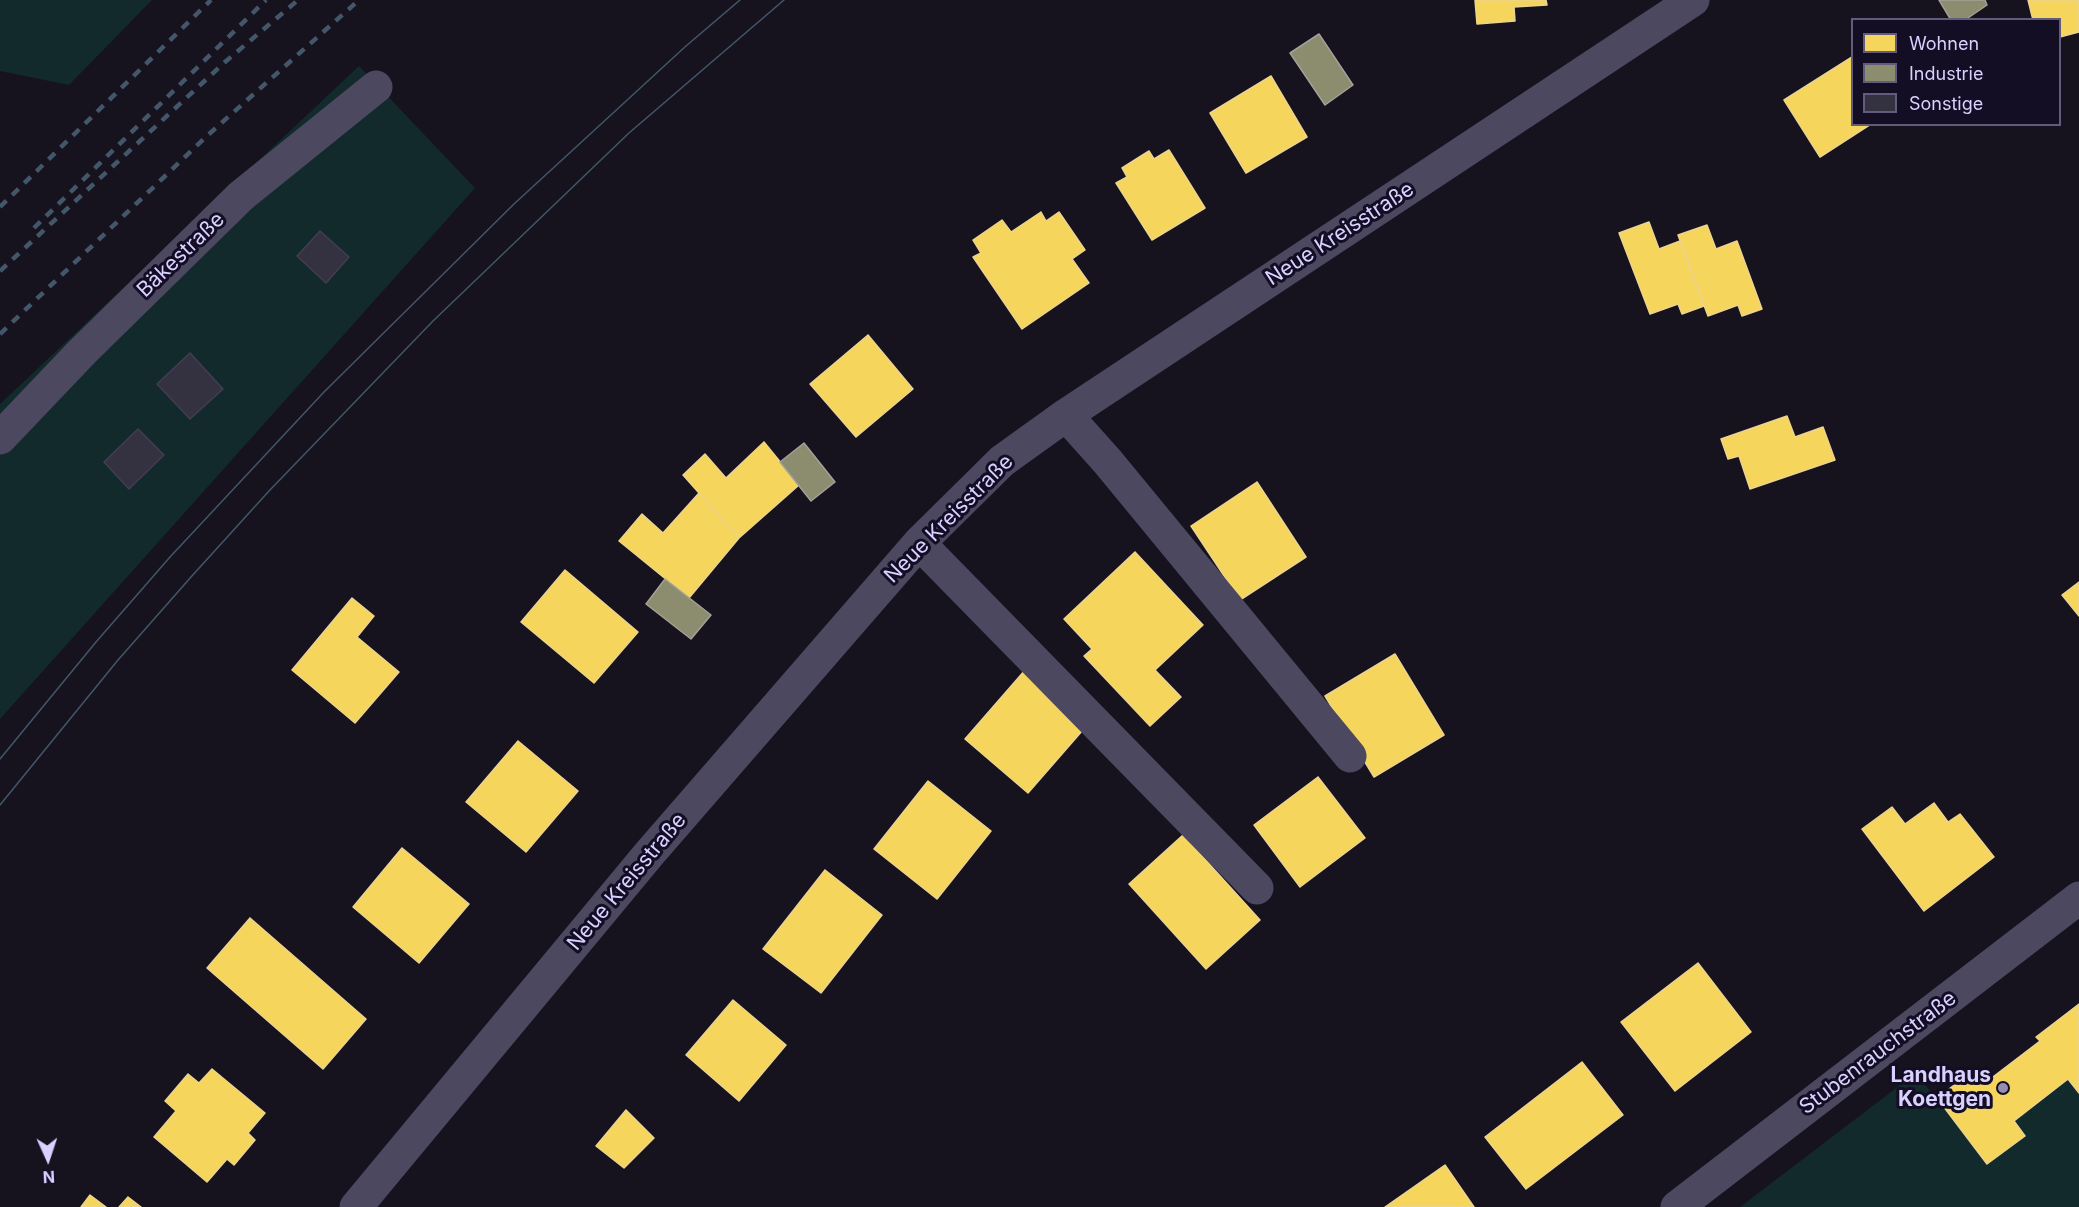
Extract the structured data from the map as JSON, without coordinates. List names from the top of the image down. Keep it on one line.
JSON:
{"streets":{"street":["Neue Kreisstraße","Bäkestraße","Stubenrauchstraße"]},"places":["Landhaus Koettgen"],"legend":["Wohnen","Industrie","Sonstige"],"north":"bottom"}
